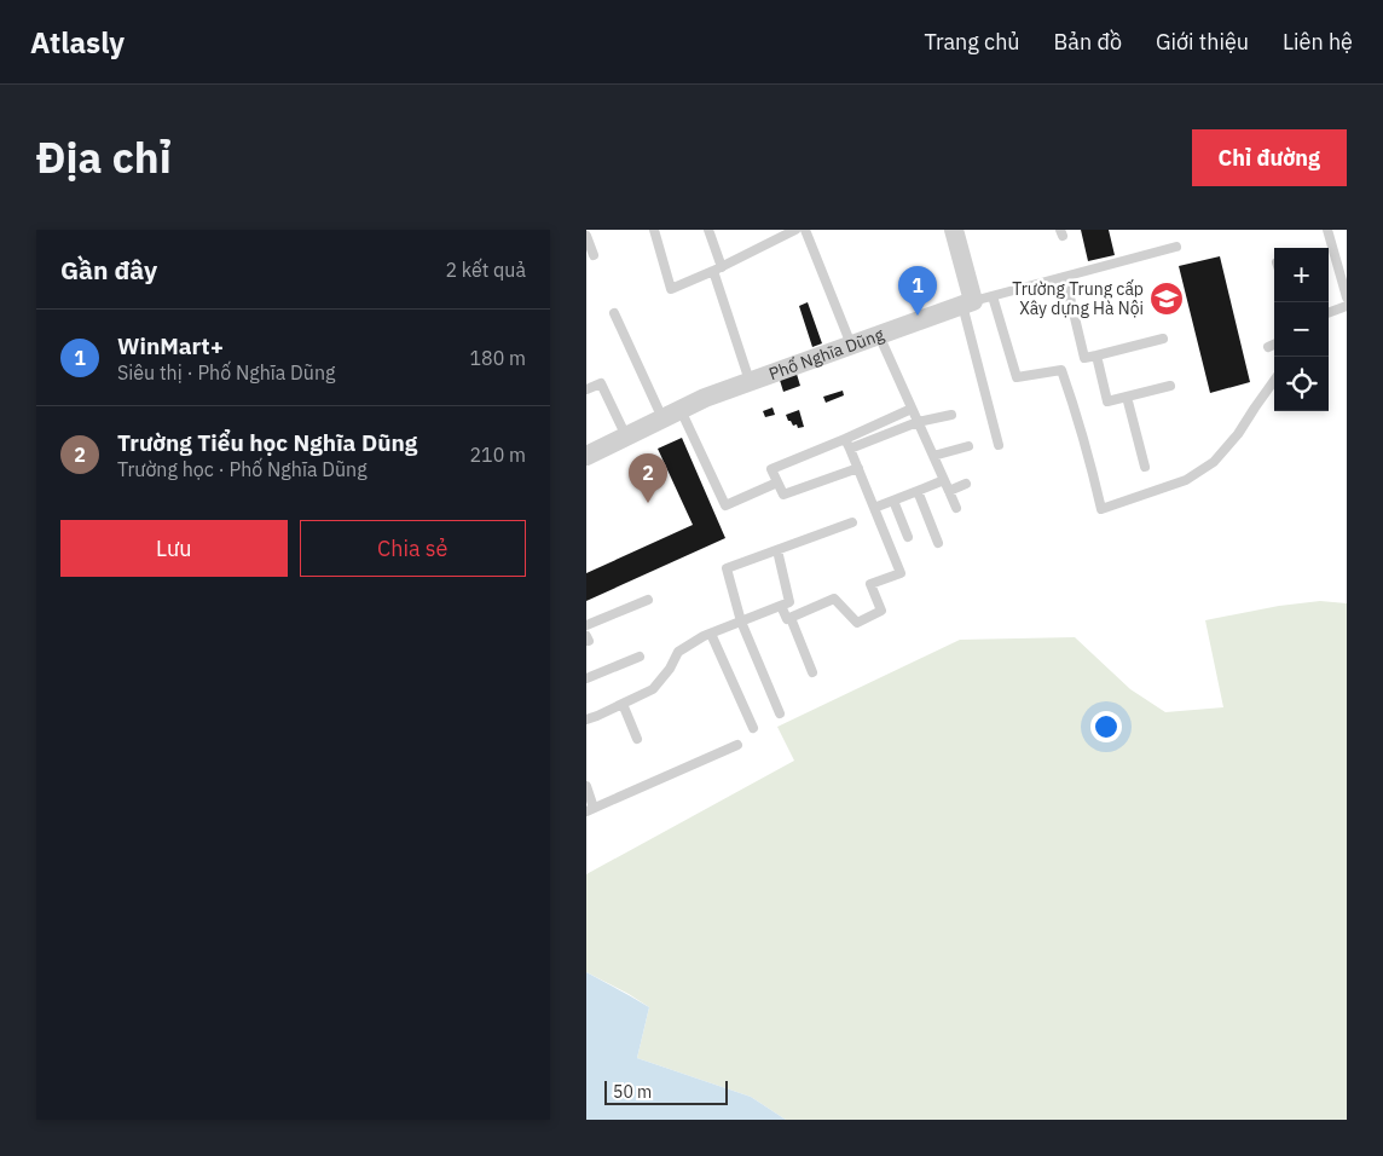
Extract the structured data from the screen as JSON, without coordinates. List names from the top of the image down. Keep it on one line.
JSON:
{"streets":{"street":["Phố Nghĩa Dũng"]},"places":{"school or university":["Trường Trung cấp Xây dựng Hà Nội"]},"scale_bar":"50 m","page":{"header":"Atlasly","nav":["Trang chủ","Bản đồ","Giới thiệu","Liên hệ"],"title":"Địa chỉ","buttons":["Chỉ đường",["Lưu","Chia sẻ"]],"heading":["Gần đây","2 kết quả"],"map_buttons":["+","−"],"pins":["1","2"],"list":[{"mark":"1","name":"WinMart+","note":"Siêu thị · Phố Nghĩa Dũng","value":"180 m"},{"mark":"2","name":"Trường Tiểu học Nghĩa Dũng","note":"Trường học · Phố Nghĩa Dũng","value":"210 m"}],"scale":"50 m"}}
